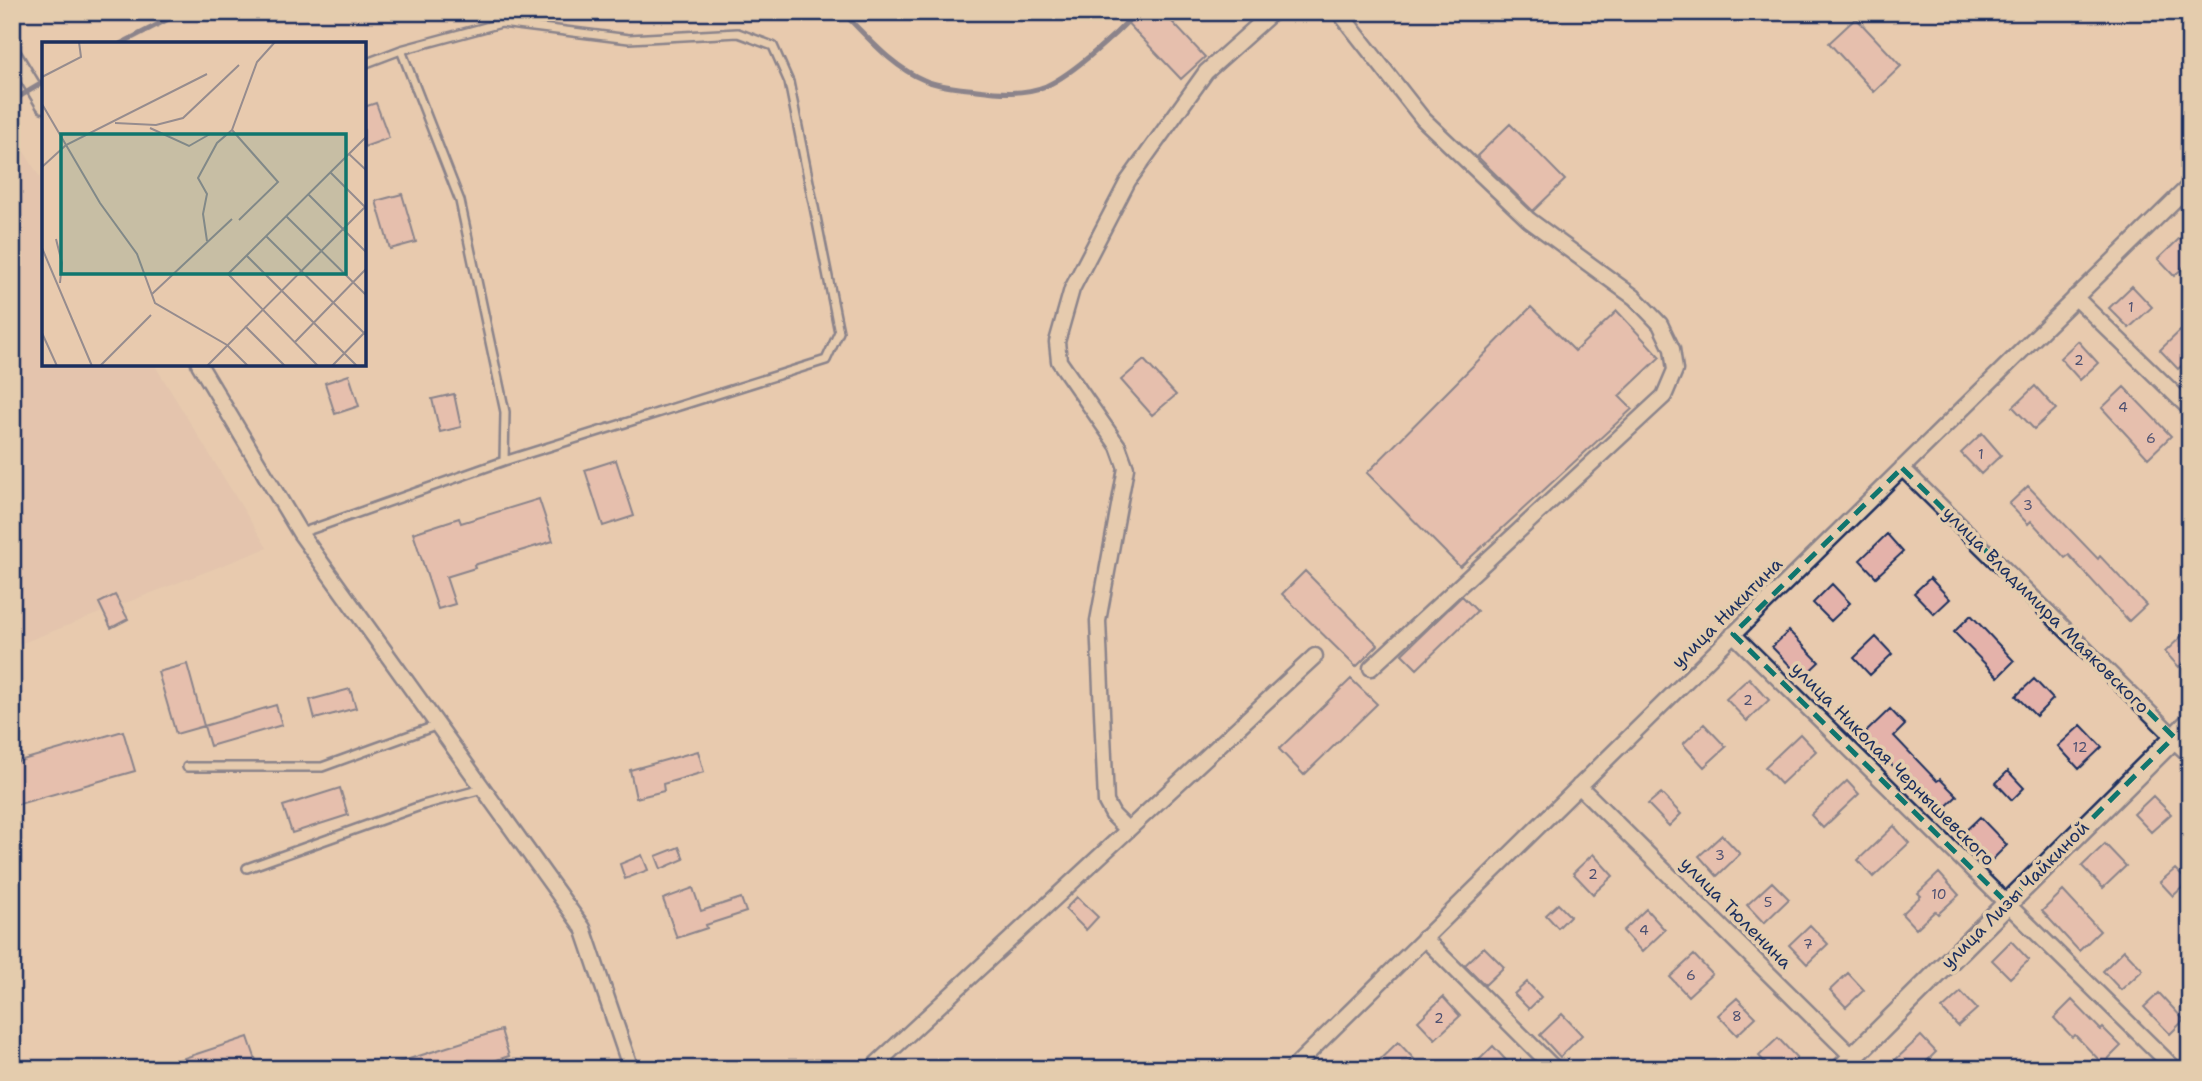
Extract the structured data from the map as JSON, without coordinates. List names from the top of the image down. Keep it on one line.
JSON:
{"streets":{"street":["улица Владимира Маяковского","улица Никитина","улица Николая Чернышевского","улица Лизы Чайкиной","улица Тюленина"]},"crossings":[["улица Владимира Маяковского","улица Никитина"],["улица Владимира Маяковского","улица Лизы Чайкиной"],["улица Никитина","улица Николая Чернышевского"],["улица Никитина","улица Тюленина"],["улица Николая Чернышевского","улица Лизы Чайкиной"],["улица Лизы Чайкиной","улица Тюленина"]],"house_numbers":["1","2","4","6","1","3","2","12","3","2","10","5","4","7","6","8","2"]}
